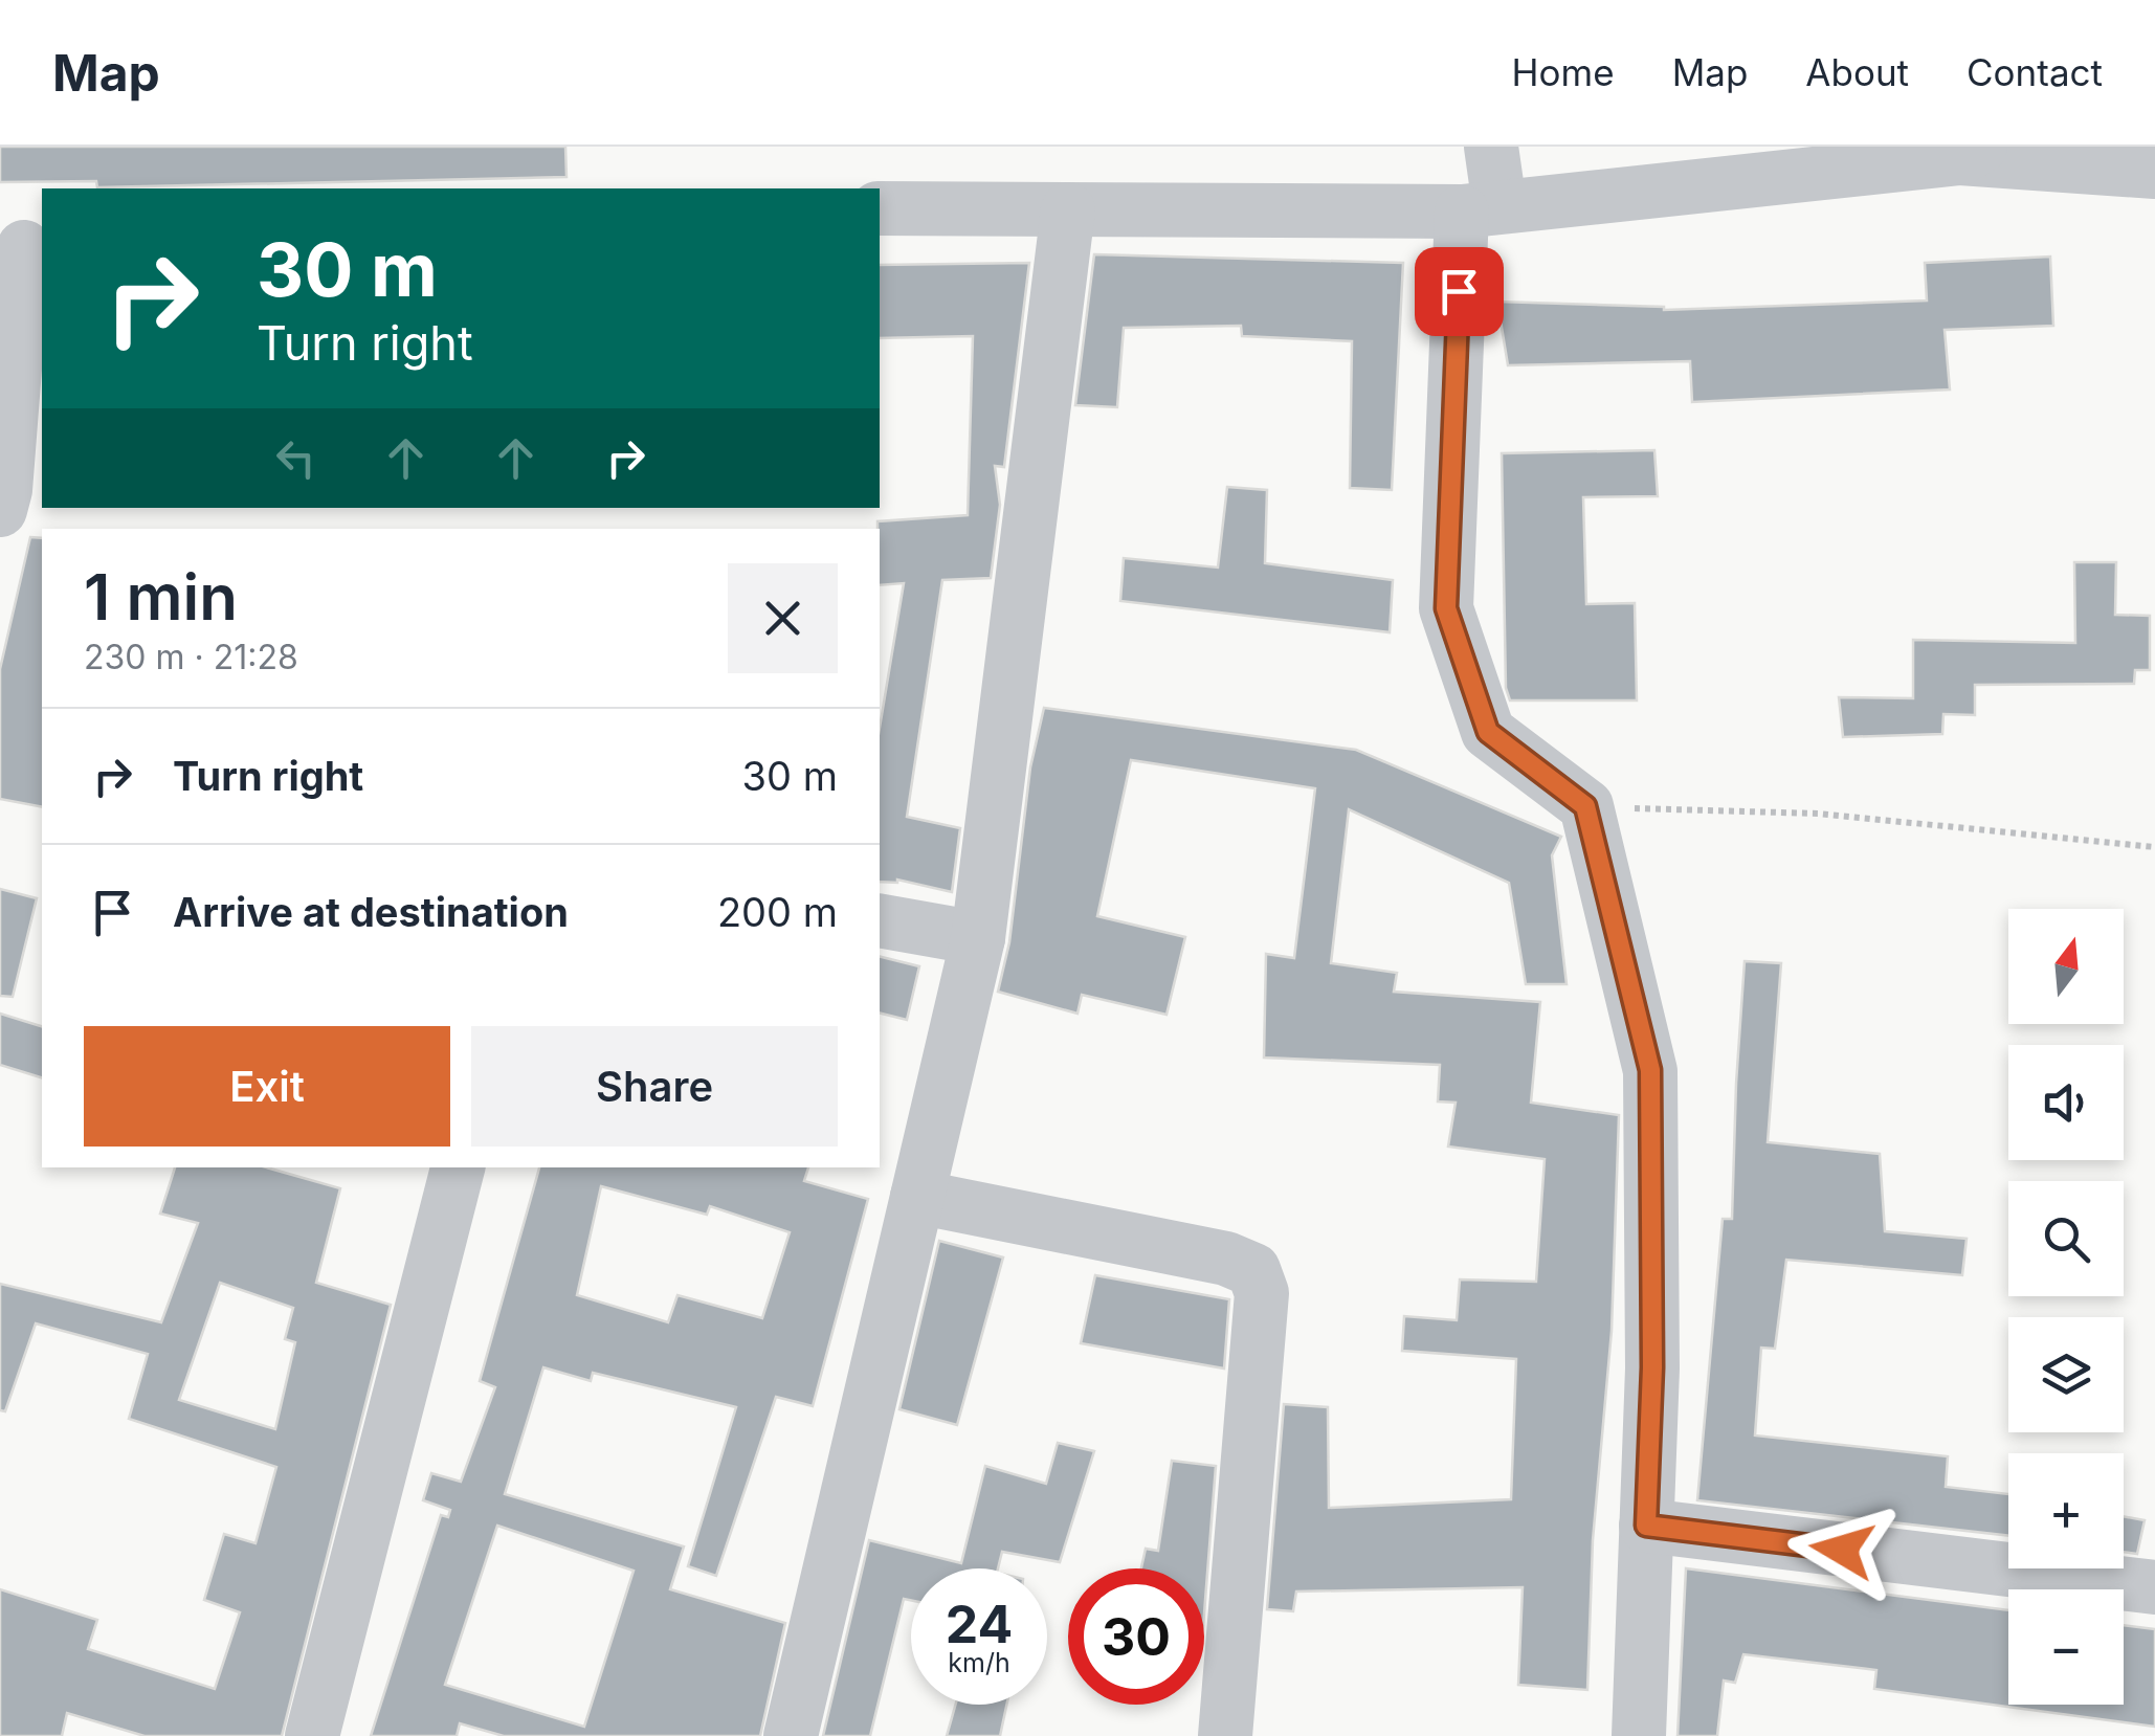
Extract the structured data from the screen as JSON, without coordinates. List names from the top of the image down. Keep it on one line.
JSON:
{"north":"top","page":{"header":"Map","nav":["Home","Map","About","Contact"],"turn":["30 m","Turn right"],"heading":["1 min","230 m · 21:28"],"list":[{"name":"Turn right","value":"30 m"},{"name":"Arrive at destination","value":"200 m"}],"map_buttons":["+","−"],"buttons":["Exit","Share"],"speed":"24 km/h","limit":"30"}}
